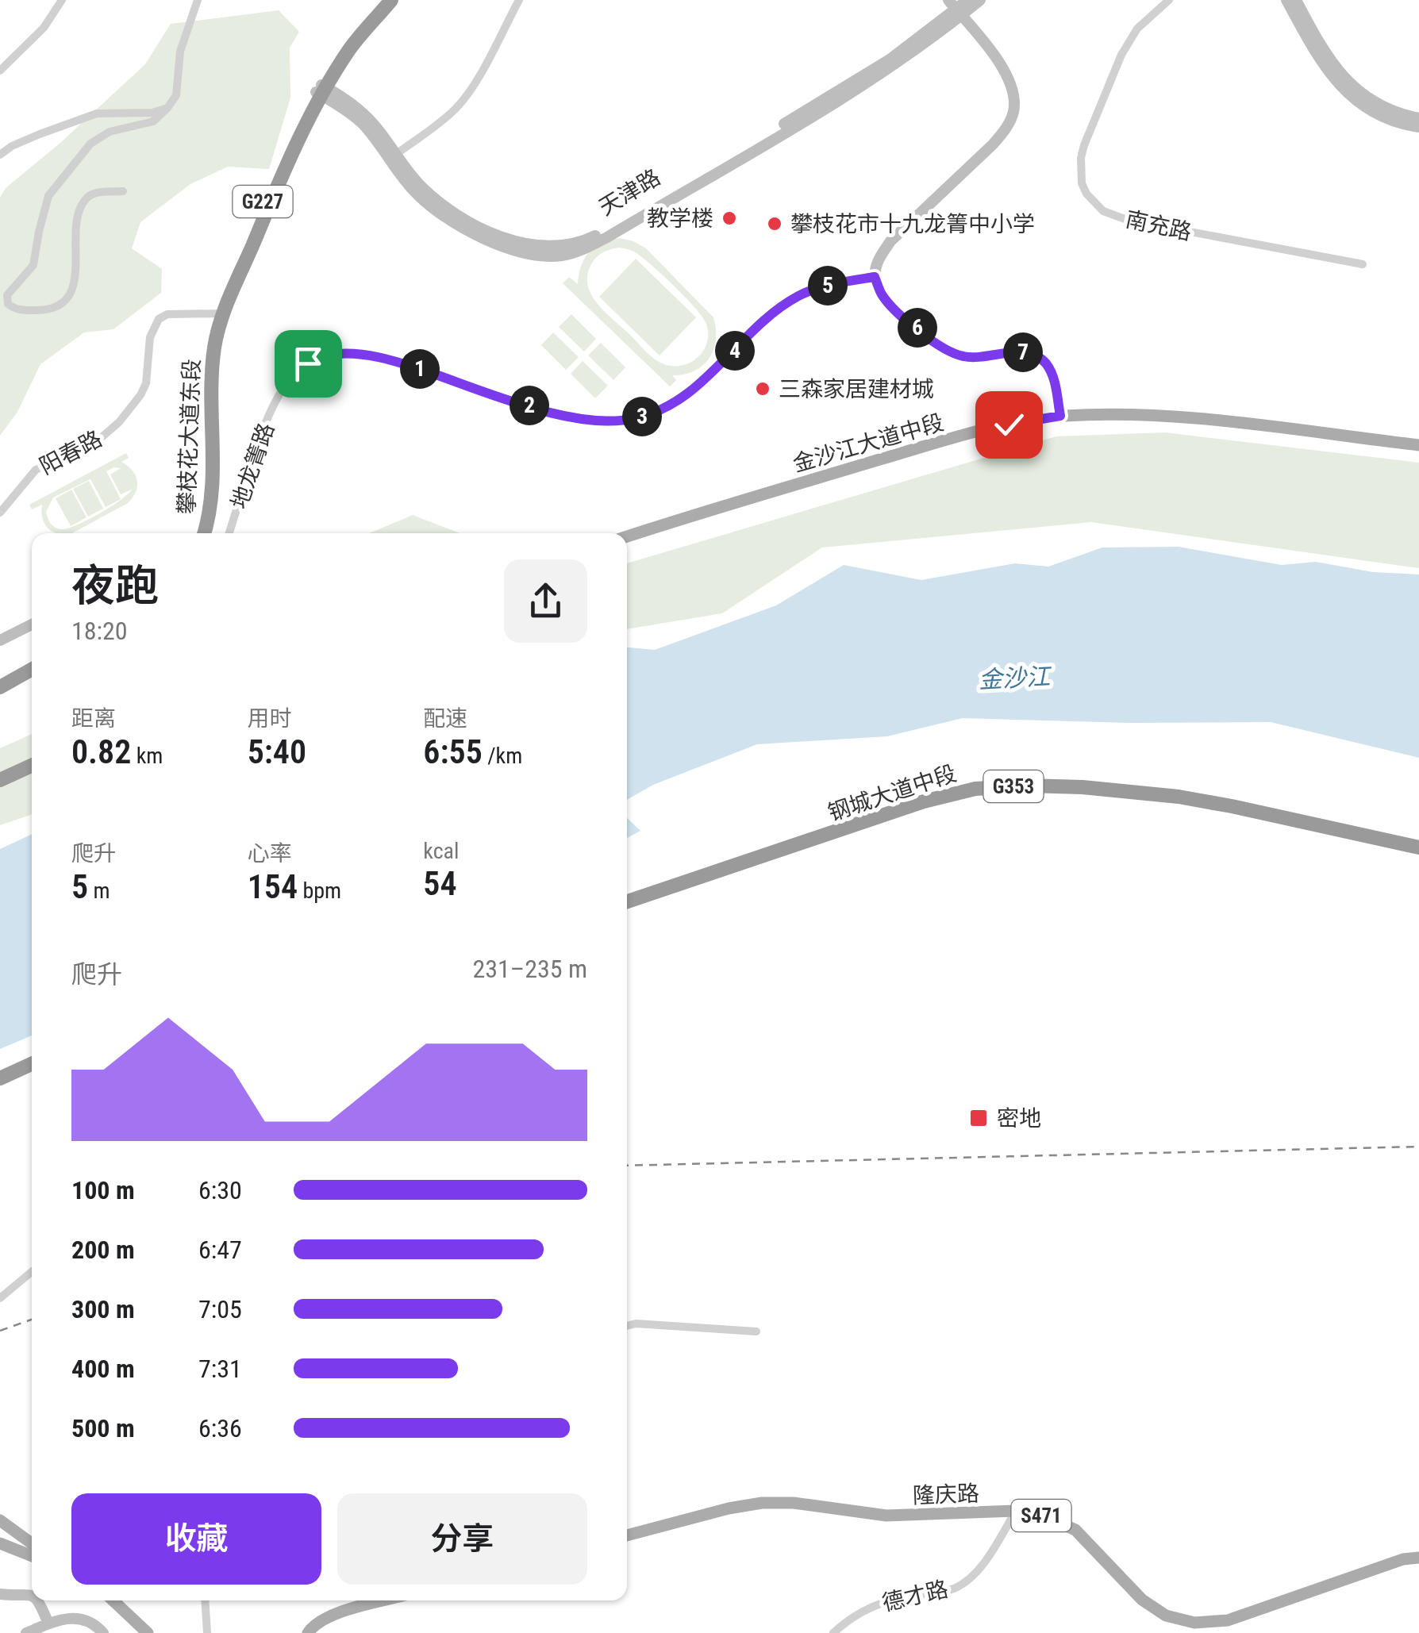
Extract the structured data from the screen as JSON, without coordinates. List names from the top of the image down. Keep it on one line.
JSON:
{"streets":{"highway":["G227","攀枝花大道东段","G353","钢城大道中段"],"main road":["天津路","金沙江大道中段","隆庆路","S471"],"street":["南充路","阳春路","地龙箐路","德才路"]},"crossings":[["天津路","攀枝花大道东段"],["攀枝花大道东段","阳春路"],["隆庆路","德才路"]],"water":["金沙江"],"places":{"other":["教学楼","攀枝花市十九龙箐中小学","三森家居建材城"],"transit":["密地"]},"page":{"pins":["5","6","4","7","1","2","3"],"heading":["夜跑","18:20"],"stats":[["距离","0.82 km"],["用时","5:40"],["配速","6:55 /km"],["爬升","5 m"],["心率","154 bpm"],["kcal","54"]],"chart":["爬升","231–235 m"],"list":[{"name":"100 m","note":"6:30"},{"name":"200 m","note":"6:47"},{"name":"300 m","note":"7:05"},{"name":"400 m","note":"7:31"},{"name":"500 m","note":"6:36"}],"buttons":["收藏","分享"]}}
